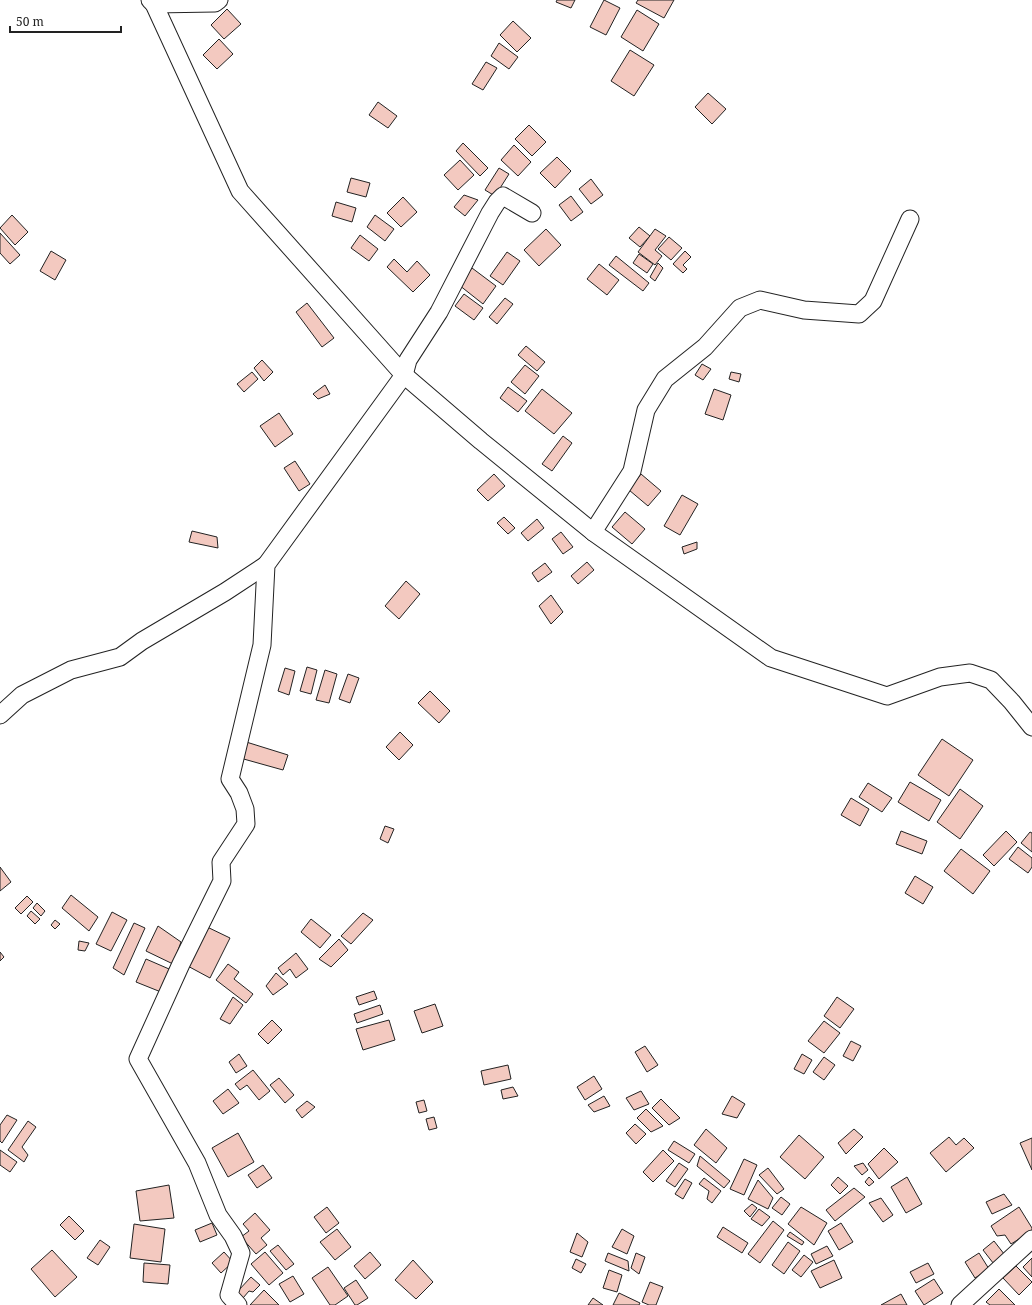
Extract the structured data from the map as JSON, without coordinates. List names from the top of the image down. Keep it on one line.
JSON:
{"scale_bar":"50 m"}
